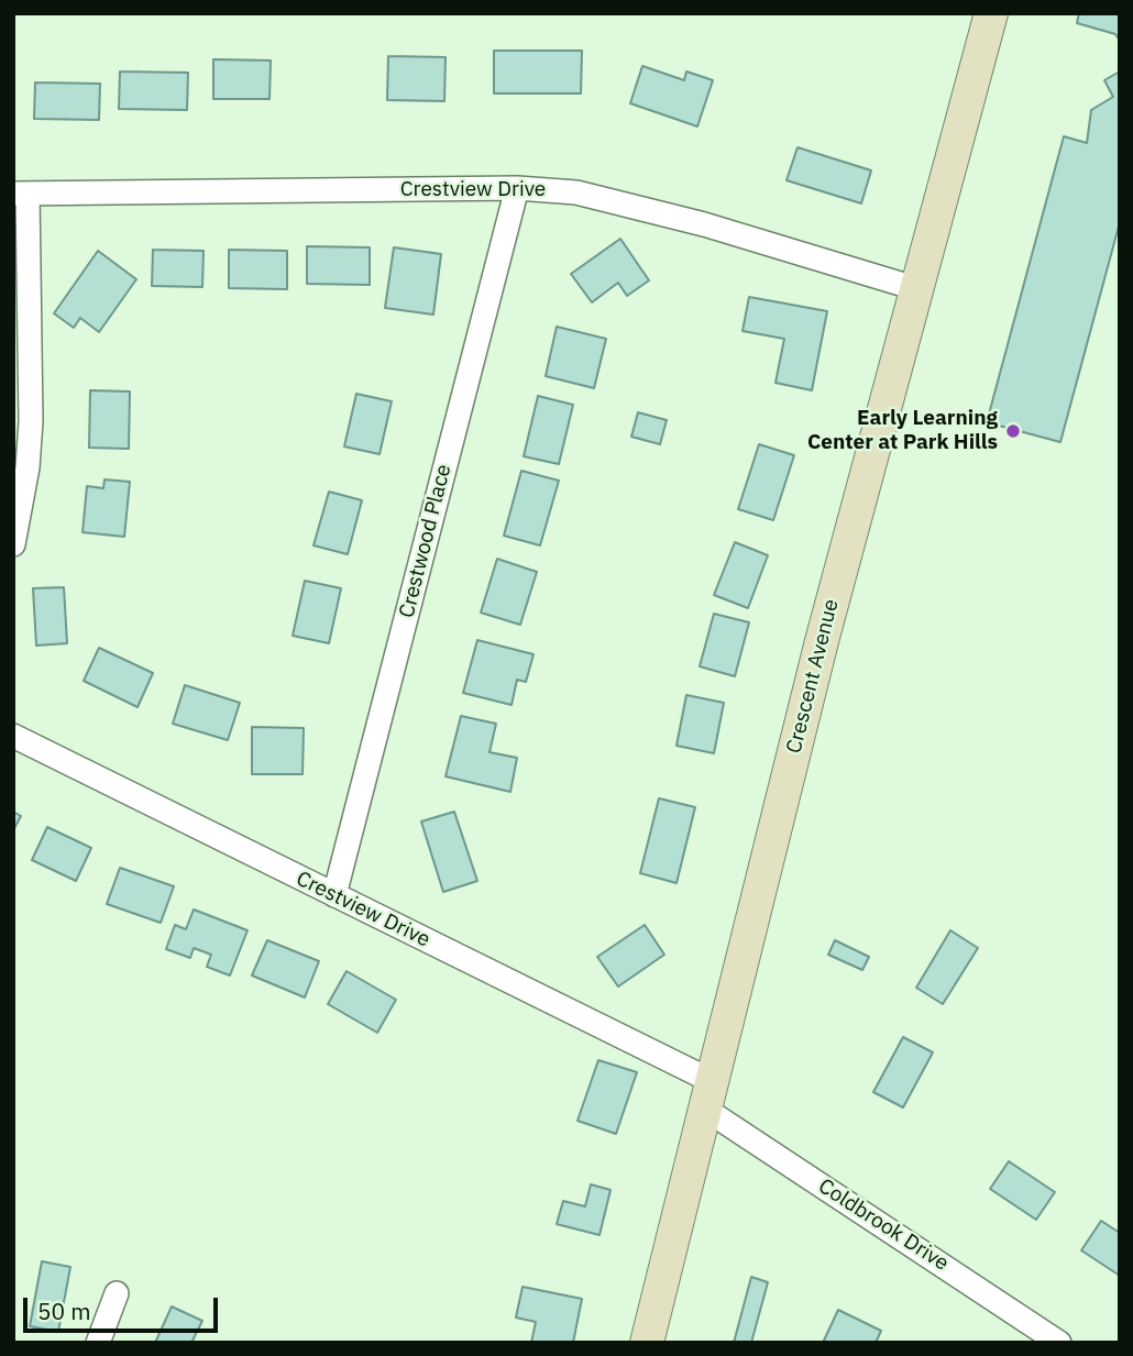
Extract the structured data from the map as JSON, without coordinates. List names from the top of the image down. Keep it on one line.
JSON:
{"streets":{"street":["Crestview Drive","Crestwood Place","Crescent Avenue","Coldbrook Drive"]},"crossings":[["Crestview Drive","Crestwood Place"],["Crestview Drive","Crescent Avenue"],["Crestview Drive","Coldbrook Drive"],["Crescent Avenue","Coldbrook Drive"]],"places":["Early Learning Center at Park Hills"],"scale_bar":"50 m"}
